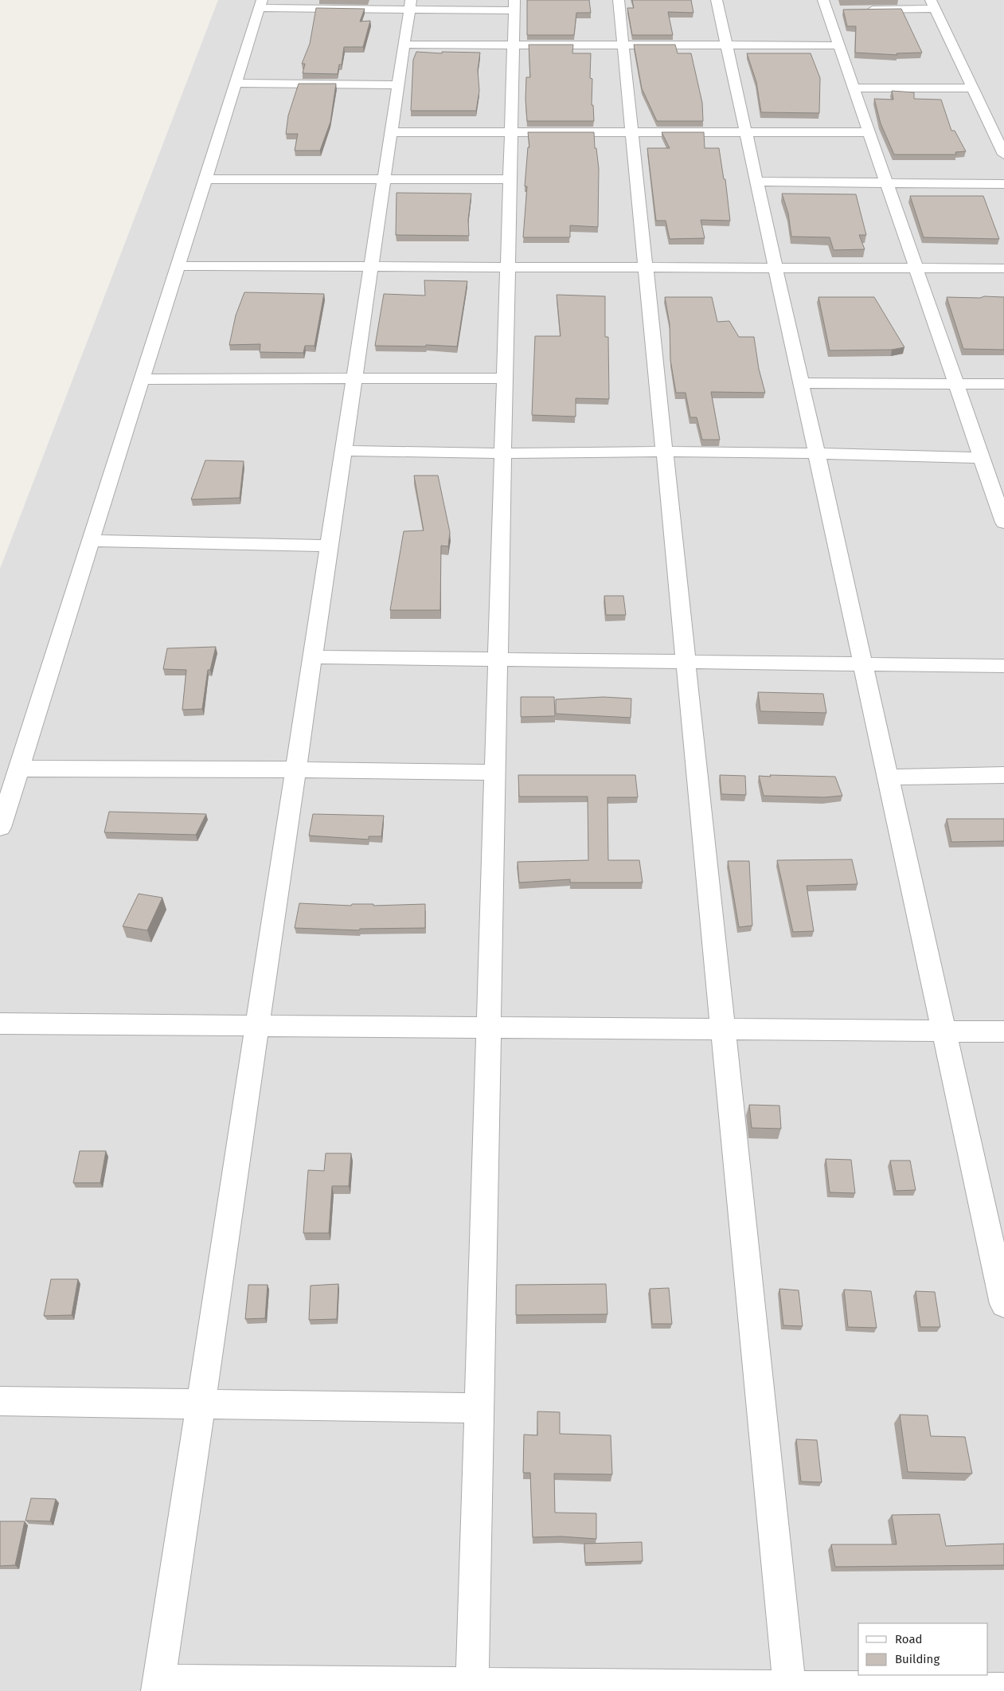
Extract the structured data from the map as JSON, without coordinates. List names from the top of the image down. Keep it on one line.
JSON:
{"legend":["Road","Building"]}
